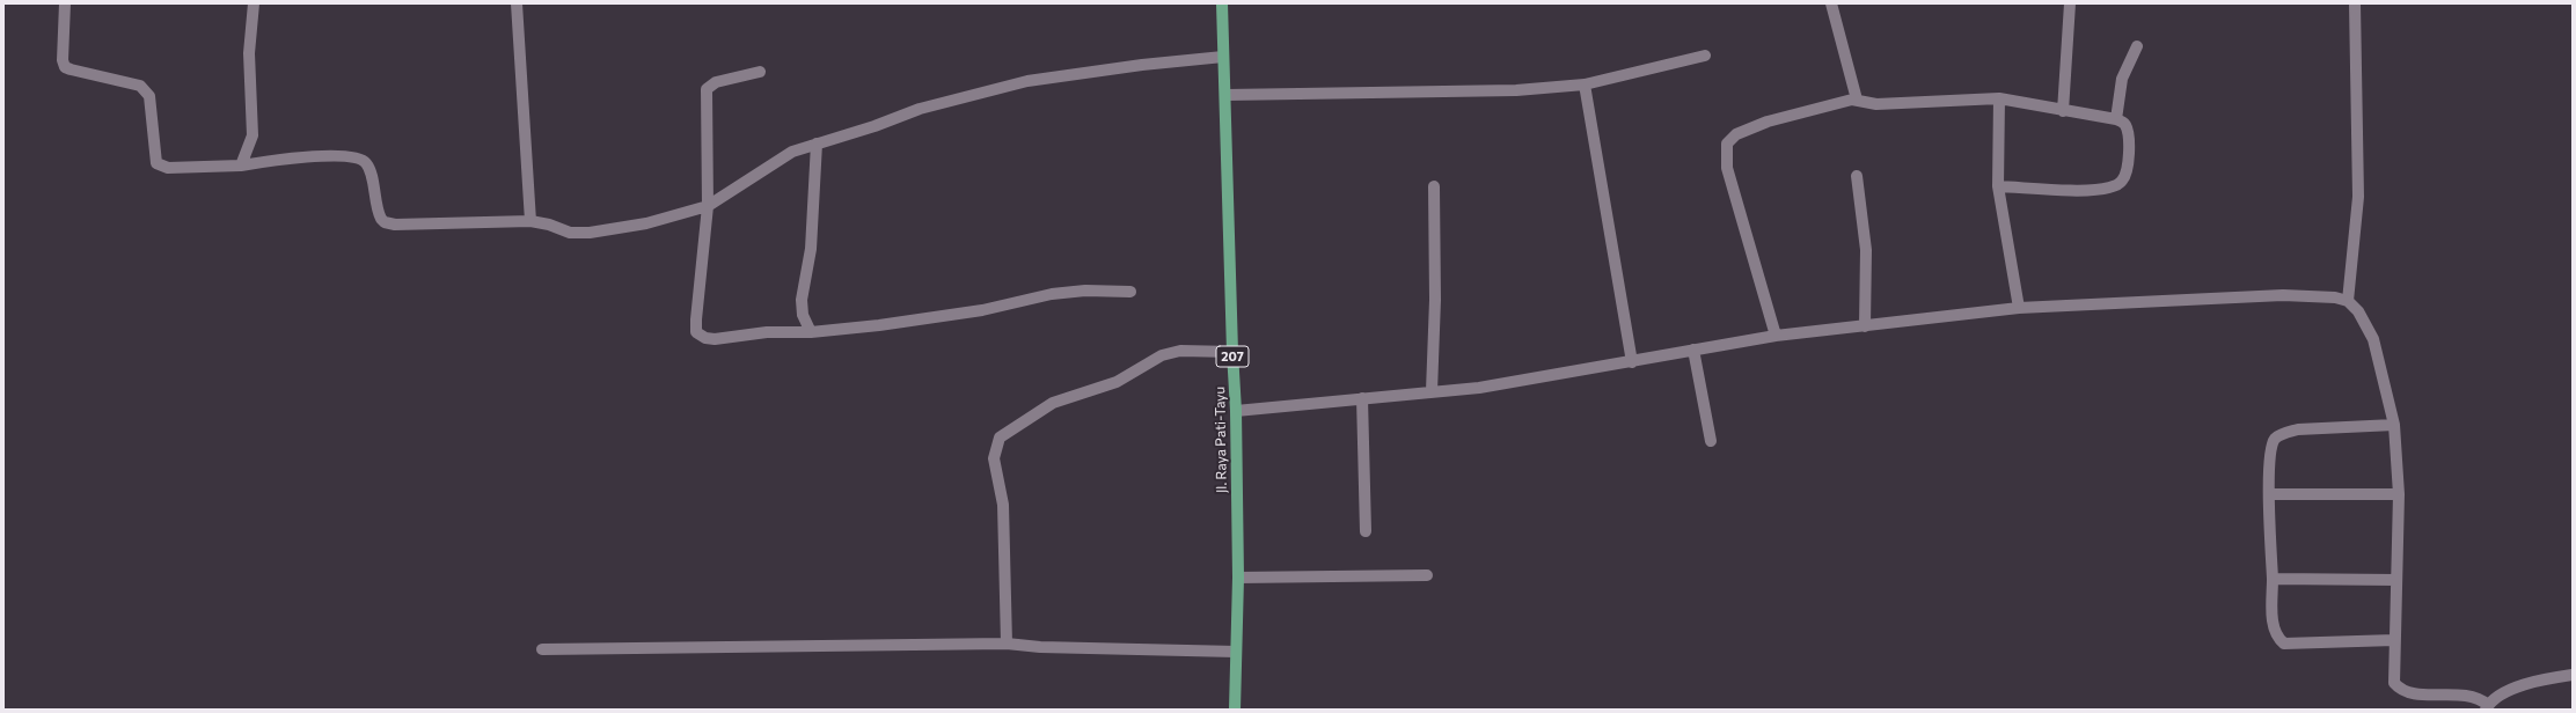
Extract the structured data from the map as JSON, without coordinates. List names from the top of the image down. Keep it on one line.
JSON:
{"streets":{"main road":["207","Jl. Raya Pati-Tayu"]}}
